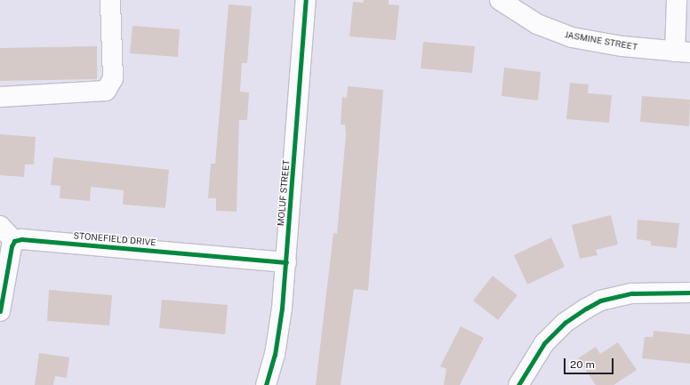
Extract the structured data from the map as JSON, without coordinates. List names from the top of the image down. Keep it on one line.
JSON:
{"streets":{"street":["JASMINE STREET","MOLUF STREET","STONEFIELD DRIVE"]},"crossings":[["MOLUF STREET","STONEFIELD DRIVE"]],"scale_bar":"20 m"}
